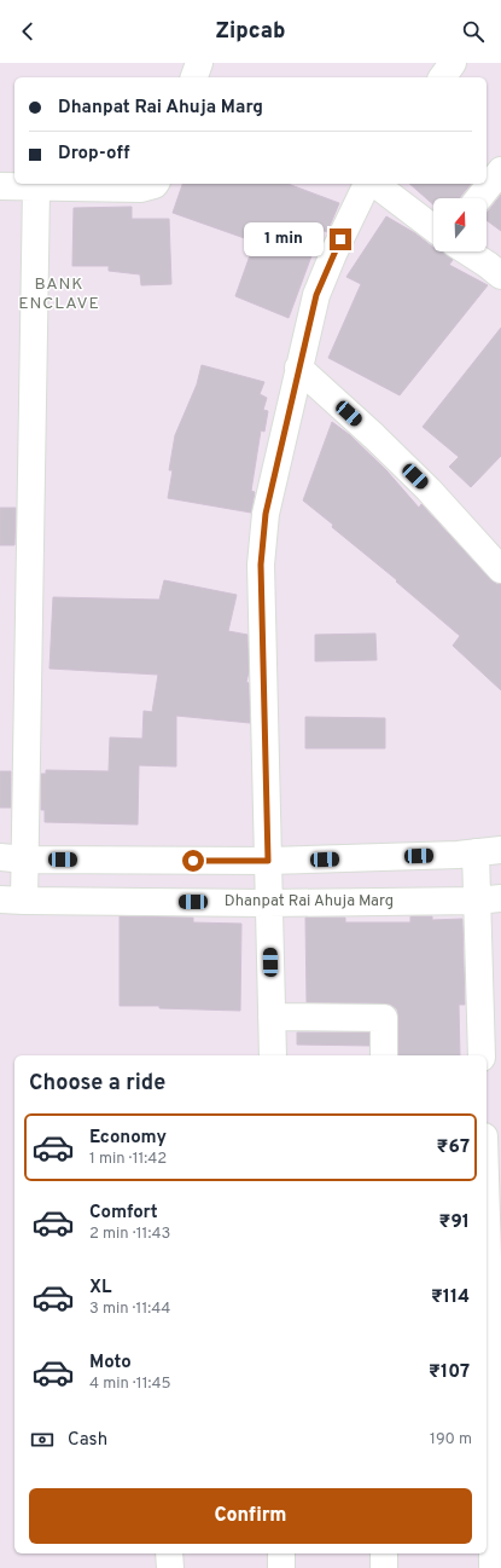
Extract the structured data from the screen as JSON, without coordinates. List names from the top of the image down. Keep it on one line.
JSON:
{"streets":{"street":["Dhanpat Rai Ahuja Marg"]},"districts":["BANK ENCLAVE"],"north":"top","page":{"header":"Zipcab","banner":["Dhanpat Rai Ahuja Marg","Drop-off"],"bubble":"1 min","heading":"Choose a ride","list":[{"name":"Economy","note":"1 min · 11:42","value":"₹67"},{"name":"Comfort","note":"2 min · 11:43","value":"₹91"},{"name":"XL","note":"3 min · 11:44","value":"₹114"},{"name":"Moto","note":"4 min · 11:45","value":"₹107"}],"pay":["Cash","190 m"],"buttons":"Confirm"}}
